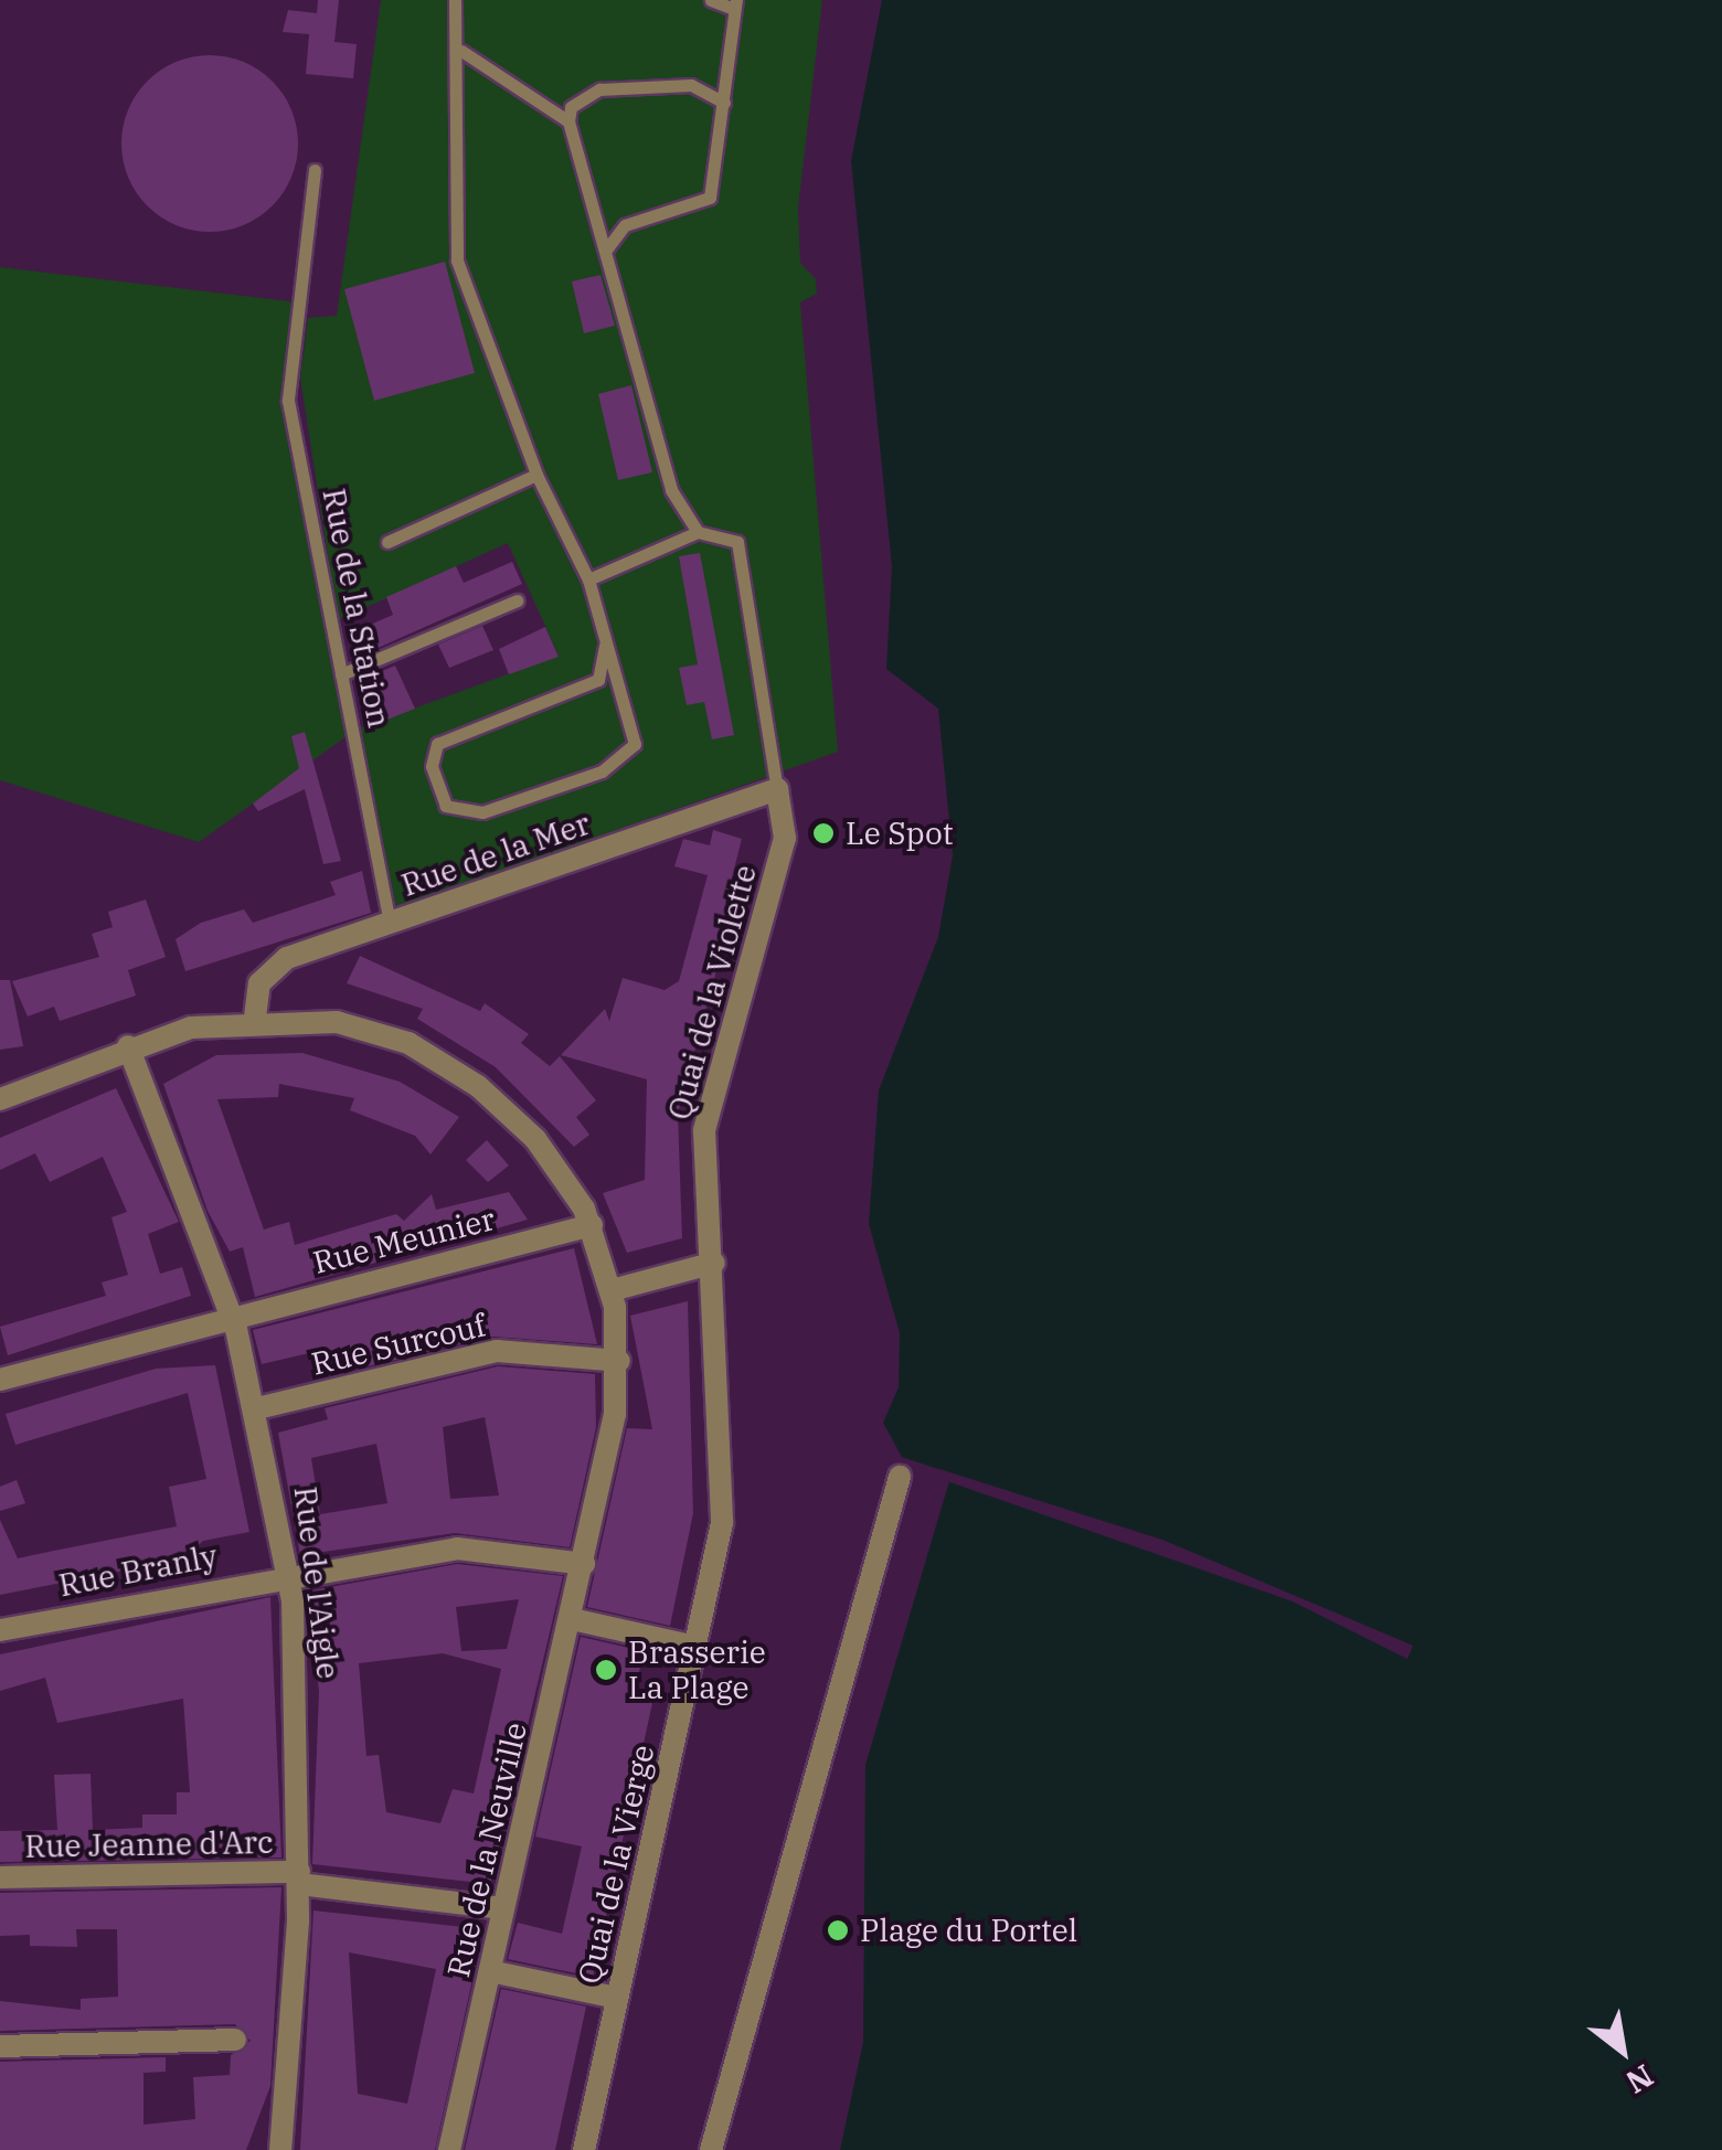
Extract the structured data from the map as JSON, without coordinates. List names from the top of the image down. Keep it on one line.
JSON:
{"streets":{"street":["Rue de la Mer","Quai de la Violette","Rue Meunier","Rue Surcouf","Rue Branly","Rue de l'Aigle","Rue Jeanne d'Arc","Rue de la Neuville","Quai de la Vierge"],"lane":["Rue de la Station"]},"crossings":[["Rue de la Station","Rue de la Mer"],["Rue de la Mer","Quai de la Violette"],["Rue de la Mer","Rue de la Neuville"],["Quai de la Violette","Quai de la Vierge"],["Rue Meunier","Rue de l'Aigle"],["Rue Meunier","Rue de la Neuville"],["Rue Surcouf","Rue de l'Aigle"],["Rue Surcouf","Rue de la Neuville"],["Rue Branly","Rue de l'Aigle"],["Rue Branly","Rue de la Neuville"],["Rue de l'Aigle","Rue Jeanne d'Arc"],["Rue de l'Aigle","Rue de la Neuville"],["Rue Jeanne d'Arc","Rue de la Neuville"]],"places":["Le Spot","Brasserie La Plage","Plage du Portel"],"north":"bottom right"}
